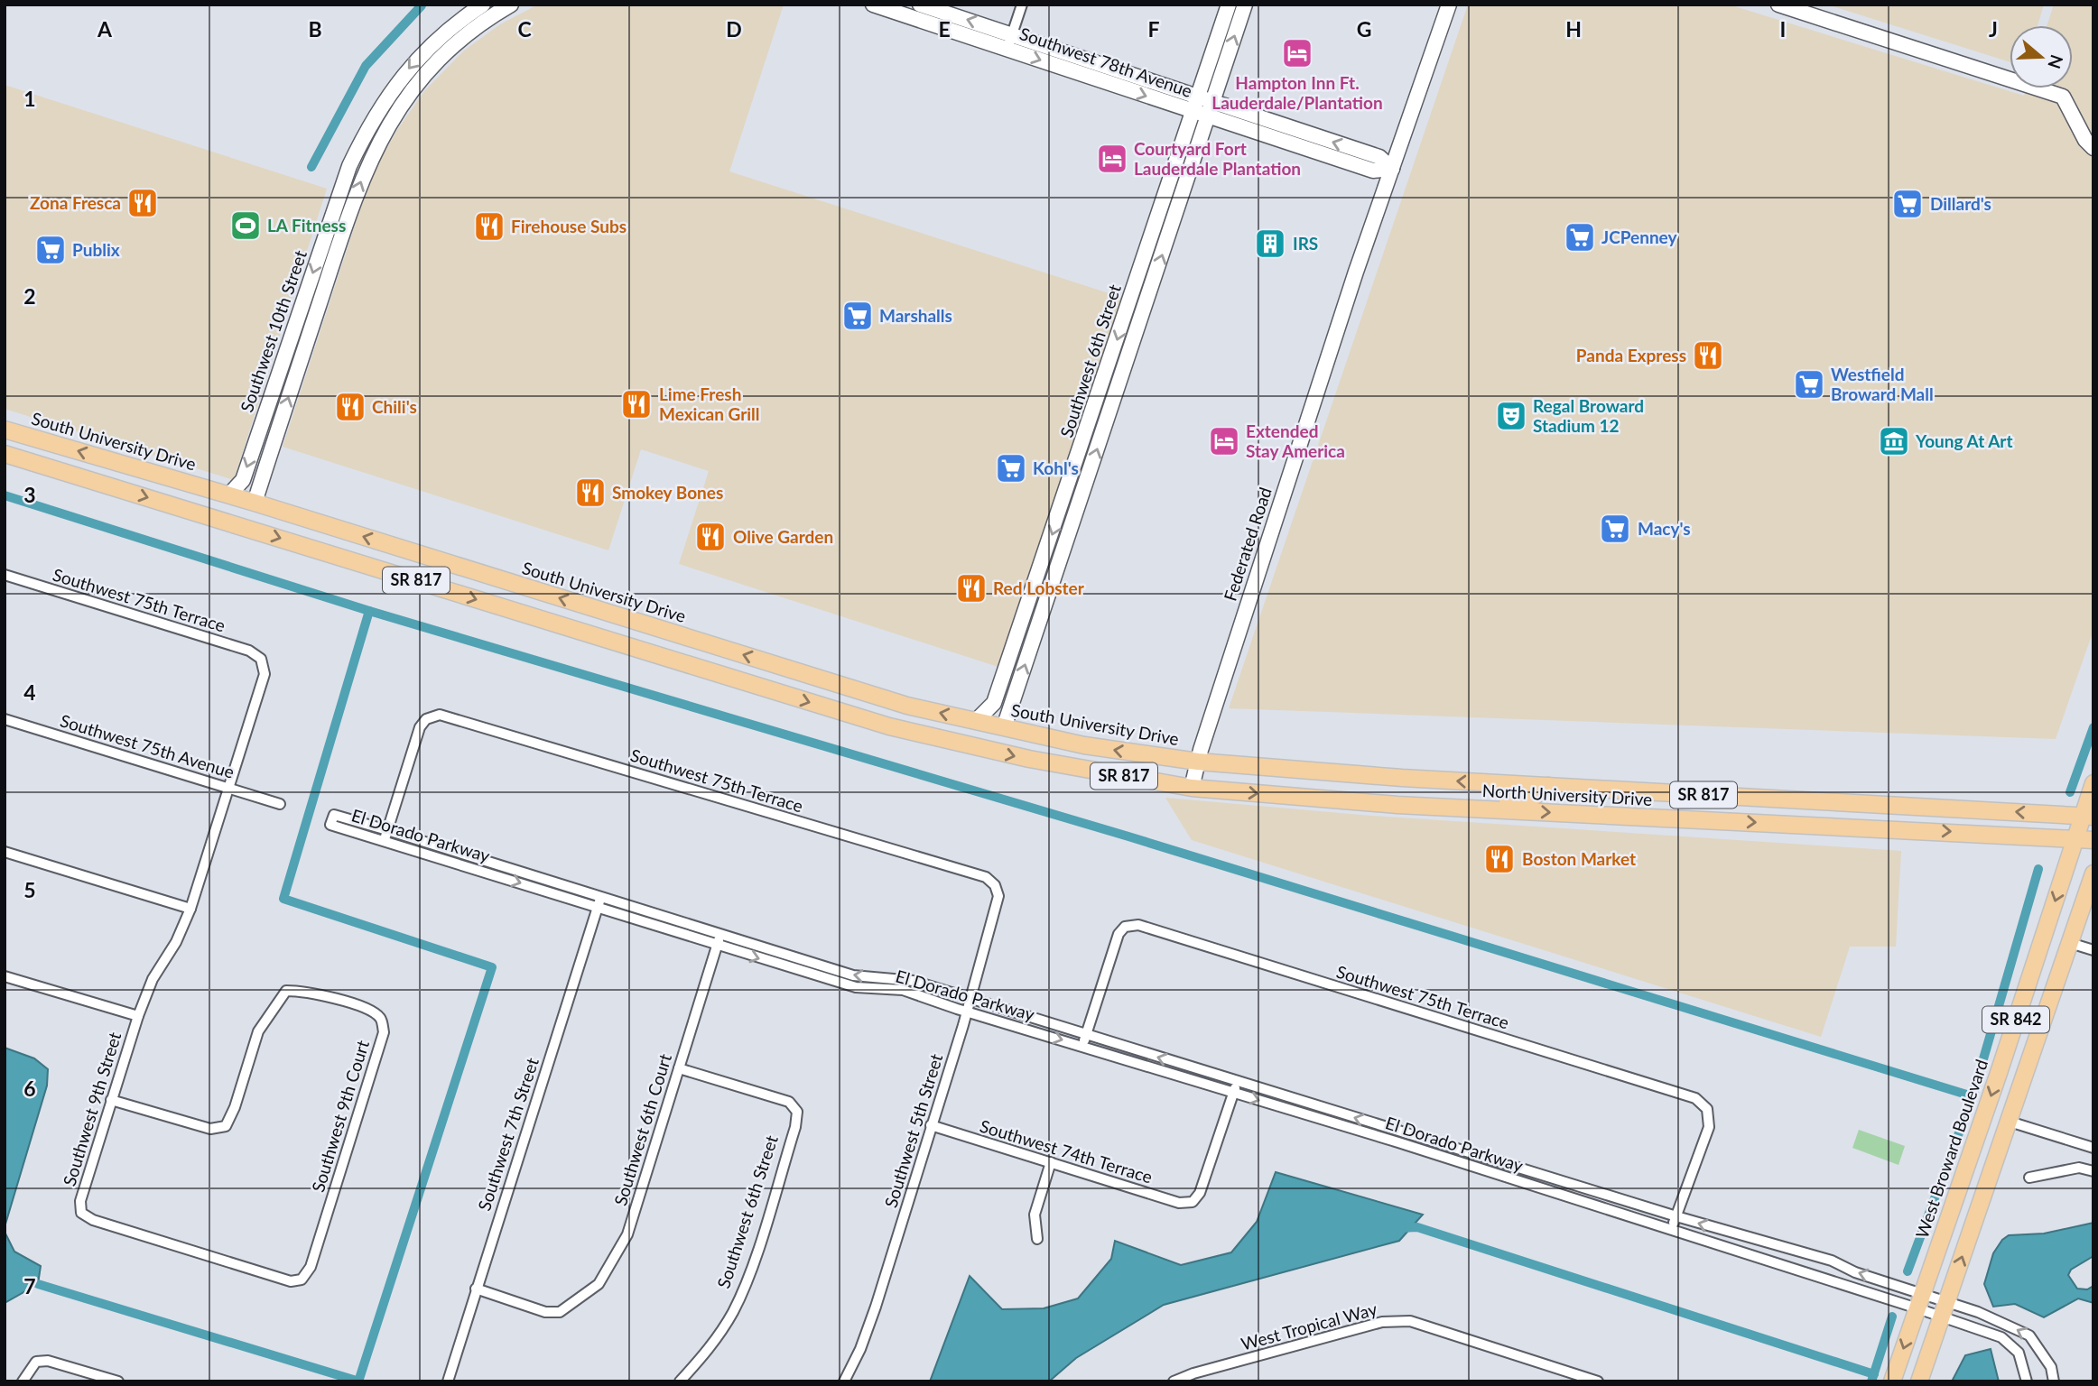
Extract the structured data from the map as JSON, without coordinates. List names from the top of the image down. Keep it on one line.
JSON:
{"streets":{"main road":["South University Drive","SR 817","North University Drive","SR 842","West Broward Boulevard"],"street":["Southwest 78th Avenue","Southwest 10th Street","Southwest 6th Street","Federated Road","Southwest 75th Terrace","Southwest 75th Avenue","El Dorado Parkway","Southwest 9th Street","Southwest 9th Court","Southwest 6th Court","Southwest 5th Street","Southwest 7th Street","Southwest 74th Terrace","West Tropical Way"]},"crossings":[["Southwest 78th Avenue","Southwest 6th Street"],["Southwest 78th Avenue","Federated Road"],["Southwest 10th Street","South University Drive"],["Southwest 6th Street","South University Drive"],["Southwest 6th Street","Southwest 6th Court"],["South University Drive","Federated Road"],["South University Drive","North University Drive"],["Federated Road","SR 817"],["Federated Road","North University Drive"],["SR 817","North University Drive"],["Southwest 75th Terrace","Southwest 75th Avenue"],["Southwest 75th Terrace","El Dorado Parkway"],["Southwest 75th Terrace","Southwest 5th Street"],["North University Drive","West Broward Boulevard"],["El Dorado Parkway","Southwest 6th Court"],["El Dorado Parkway","Southwest 5th Street"],["El Dorado Parkway","Southwest 7th Street"],["El Dorado Parkway","West Broward Boulevard"],["El Dorado Parkway","Southwest 74th Terrace"],["Southwest 9th Street","Southwest 9th Court"],["Southwest 6th Court","Southwest 7th Street"],["Southwest 5th Street","Southwest 74th Terrace"]],"places":{"hotel":["Hampton Inn Ft. Lauderdale/Plantation","Courtyard Fort Lauderdale Plantation","Extended Stay America"],"restaurant":["Zona Fresca","Firehouse Subs","Panda Express","Lime Fresh Mexican Grill","Chili's","Smokey Bones","Olive Garden","Red Lobster","Boston Market"],"supermarket":["Dillard's","JCPenney","Publix","Marshalls","Westfield Broward Mall","Kohl's","Macy's"],"sports":["LA Fitness"],"building":["IRS"],"theatre":["Regal Broward Stadium 12"],"museum":["Young At Art"]},"north":"right","grid":{"columns":["A","B","C","D","E","F","G","H","I","J"],"rows":["1","2","3","4","5","6","7"]}}
